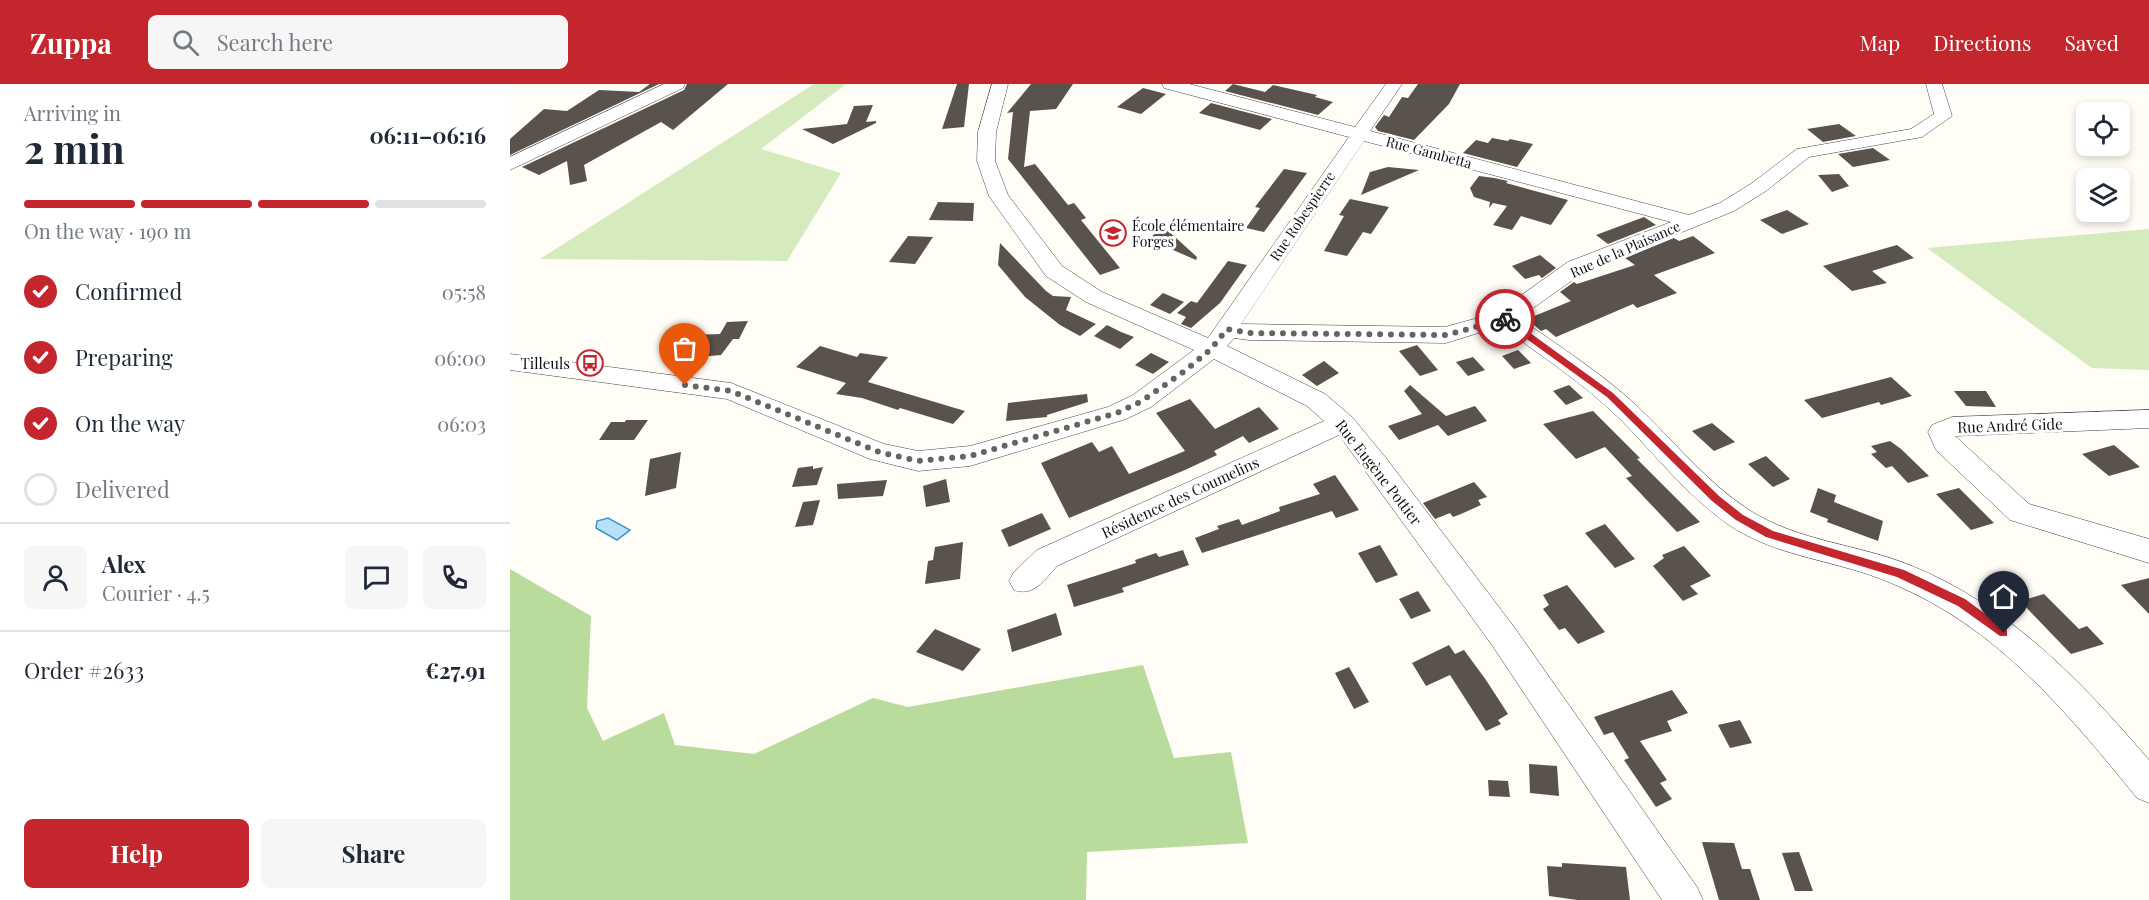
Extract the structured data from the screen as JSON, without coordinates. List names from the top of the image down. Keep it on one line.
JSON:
{"streets":{"street":["Rue Gambetta","Rue Robespierre","Rue de la Plaisance","Rue André Gide","Rue Eugène Pottier","Résidence des Coumelins"]},"crossings":[["Rue Gambetta","Rue Robespierre"],["Rue Gambetta","Rue de la Plaisance"],["Rue Robespierre","Rue de la Plaisance"],["Rue Robespierre","Rue Eugène Pottier"],["Rue Eugène Pottier","Résidence des Coumelins"]],"places":{"school or university":["École élémentaire Forges"],"bus stop":["Tilleuls"]},"page":{"header":"Zuppa","search":"Search here","nav":["Map","Directions","Saved"],"heading":["2 min","Arriving in","06:11–06:16"],"panel":["Alex","Courier · 4.5","Order #2633","€27.91"],"bar":"On the way · 190 m","list":[["Confirmed","05:58"],["Preparing","06:00"],["On the way","06:03"],"Delivered"],"buttons":["Help","Share"]}}
